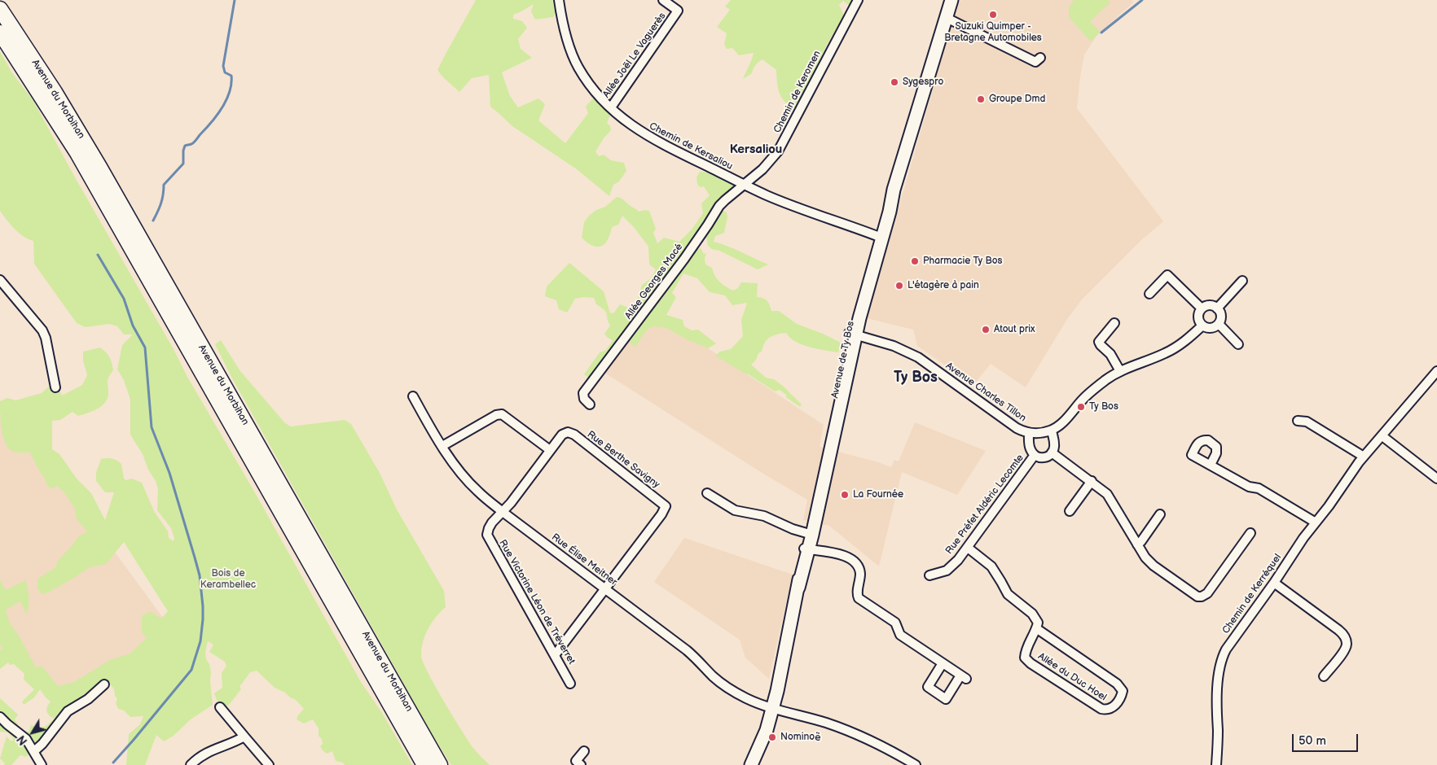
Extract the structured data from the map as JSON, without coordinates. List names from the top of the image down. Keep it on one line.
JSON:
{"streets":{"highway":["Avenue du Morbihan"],"main road":["Avenue de Ty Bos"],"street":["Allée Joël Le Vaguerès","Chemin de Keromen","Chemin de Kersaliou","Allée Georges Macé","Avenue Charles Tillon","Rue Berthe Savigny","Rue Préfet Aldéric Lecomte","Rue Élise Meitner","Chemin de Kerréquel","Rue Victorine Léon de Tréverret","Allée du Duc Hoel"]},"crossings":[["Allée Joël Le Vaguerès","Chemin de Kersaliou"],["Chemin de Keromen","Chemin de Kersaliou"],["Chemin de Keromen","Allée Georges Macé"],["Chemin de Kersaliou","Allée Georges Macé"],["Chemin de Kersaliou","Avenue de Ty Bos"],["Avenue de Ty Bos","Avenue Charles Tillon"],["Avenue de Ty Bos","Rue Élise Meitner"],["Rue Berthe Savigny","Rue Élise Meitner"],["Rue Berthe Savigny","Rue Victorine Léon de Tréverret"],["Rue Élise Meitner","Rue Victorine Léon de Tréverret"]],"districts":["Kersaliou","Ty Bos"],"parks":["Bois de Kerambellec"],"places":["Suzuki Quimper - Bretagne Automobiles","Sygespro","Groupe Dmd","Pharmacie Ty Bos","L'étagère à pain","Atout prix","Ty Bos","La Fournée","Nominoë"],"scale_bar":"50 m","north":"bottom left"}
